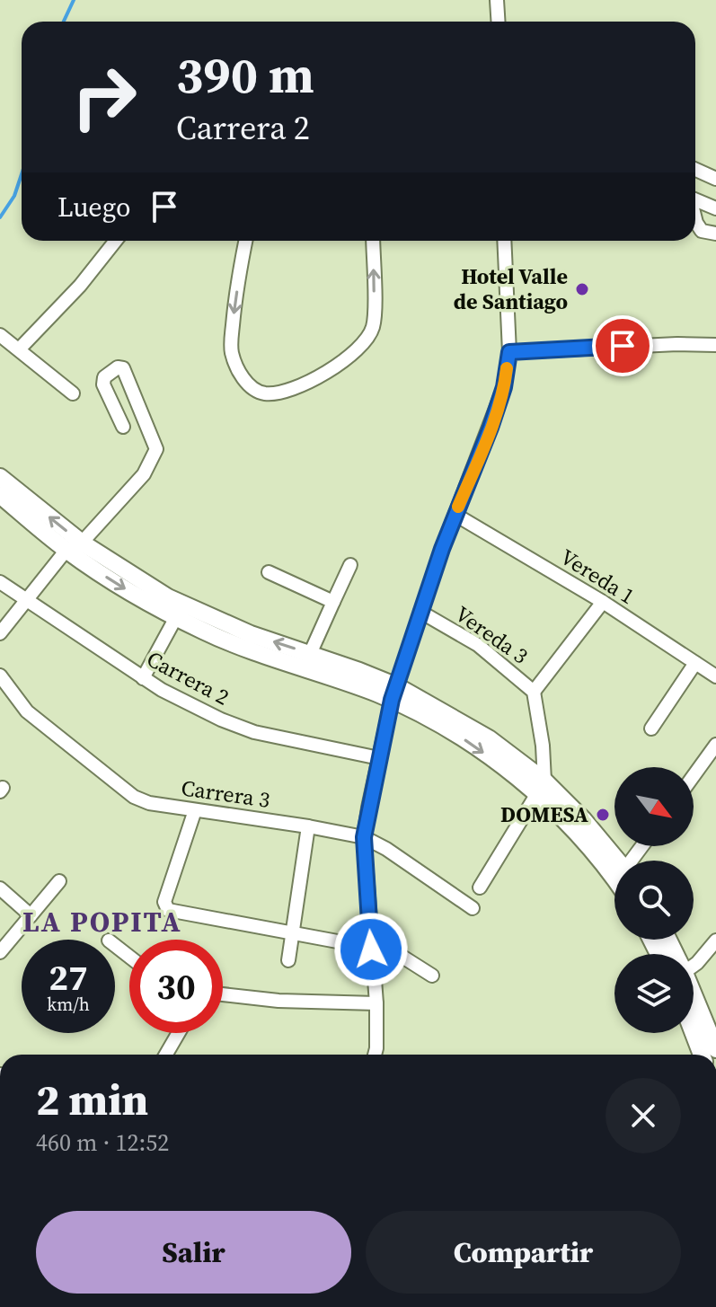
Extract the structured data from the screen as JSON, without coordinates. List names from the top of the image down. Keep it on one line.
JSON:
{"streets":{"street":["Vereda 1","Vereda 3","Carrera 2","Carrera 3"]},"districts":["LA POPITA"],"places":["Hotel Valle de Santiago","DOMESA"],"north":"bottom right","page":{"turn":["390 m","Carrera 2"],"then":"Luego","speed":"27 km/h","limit":"30","heading":["2 min","460 m · 12:52"],"buttons":["Salir","Compartir"]}}
